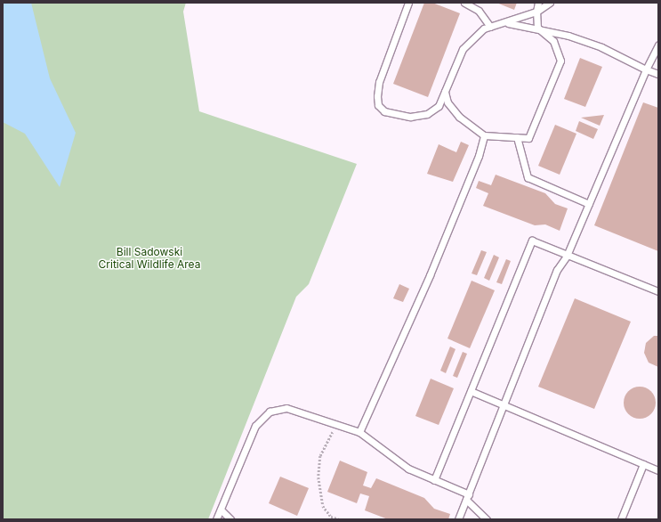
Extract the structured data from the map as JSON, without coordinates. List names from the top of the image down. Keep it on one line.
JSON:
{"parks":["Bill Sadowski Critical Wildlife Area"]}
